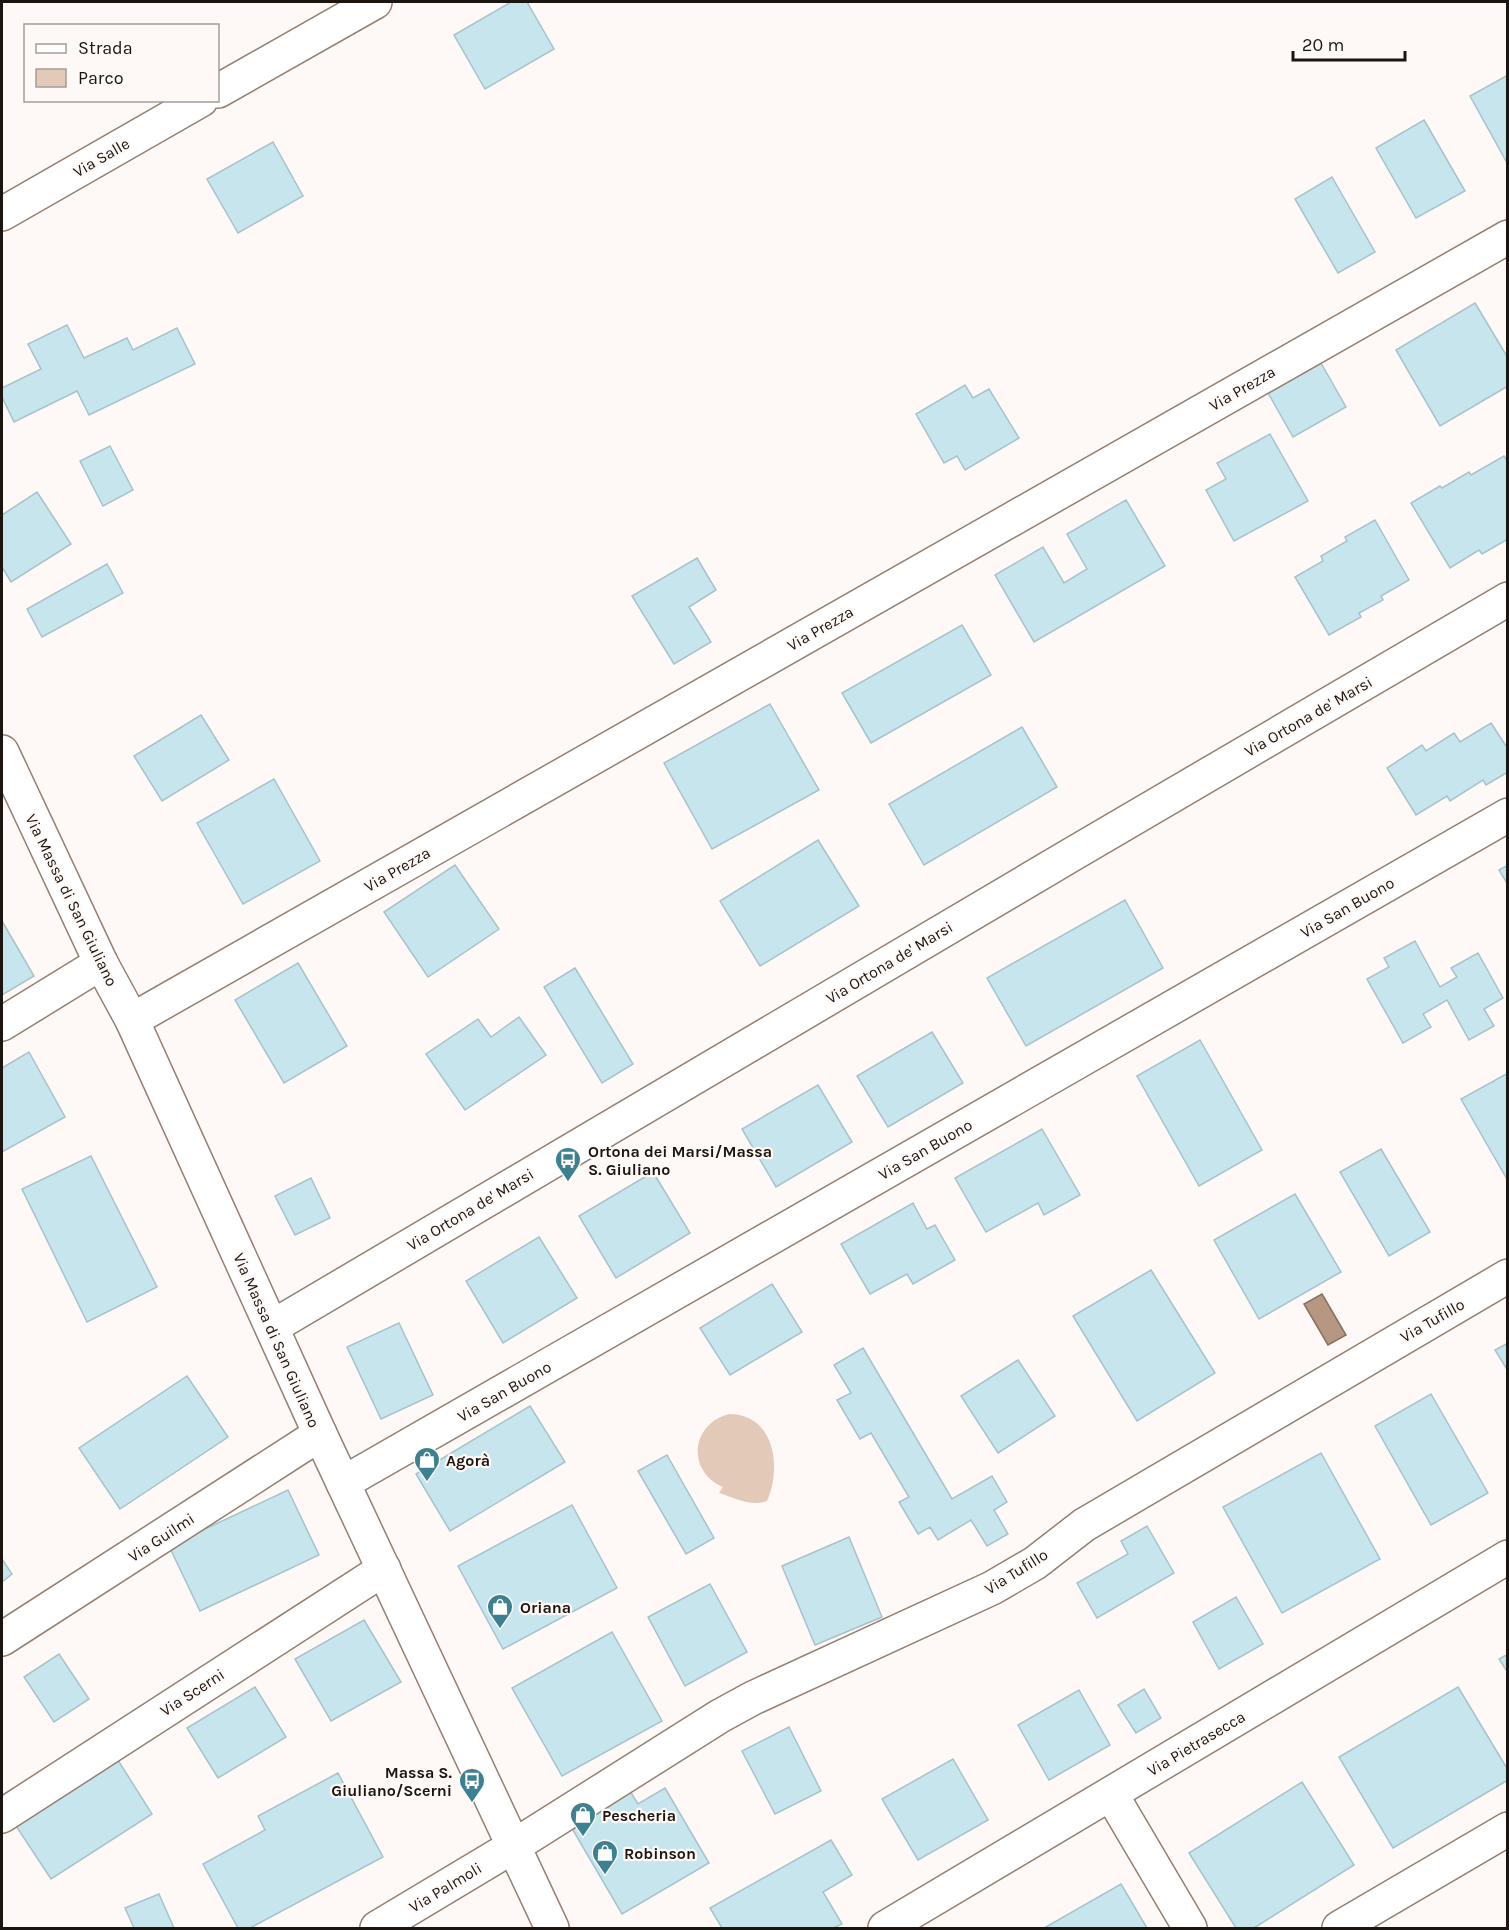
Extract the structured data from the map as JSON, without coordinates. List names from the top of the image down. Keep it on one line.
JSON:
{"streets":{"street":["Via Salle","Via Prezza","Via Ortona de' Marsi","Via Massa di San Giuliano","Via San Buono","Via Tufillo","Via Guilmi","Via Scerni","Via Pietrasecca","Via Palmoli"]},"crossings":[["Via Prezza","Via Massa di San Giuliano"],["Via Ortona de' Marsi","Via Massa di San Giuliano"],["Via Massa di San Giuliano","Via San Buono"],["Via Massa di San Giuliano","Via Tufillo"],["Via Massa di San Giuliano","Via Guilmi"],["Via Massa di San Giuliano","Via Scerni"],["Via Massa di San Giuliano","Via Palmoli"],["Via Tufillo","Via Palmoli"]],"places":{"bus stop":["Ortona dei Marsi/Massa S. Giuliano","Massa S. Giuliano/Scerni"],"shop":["Agorà","Oriana","Pescheria","Robinson"]},"legend":["Strada","Parco"],"scale_bar":"20 m"}
